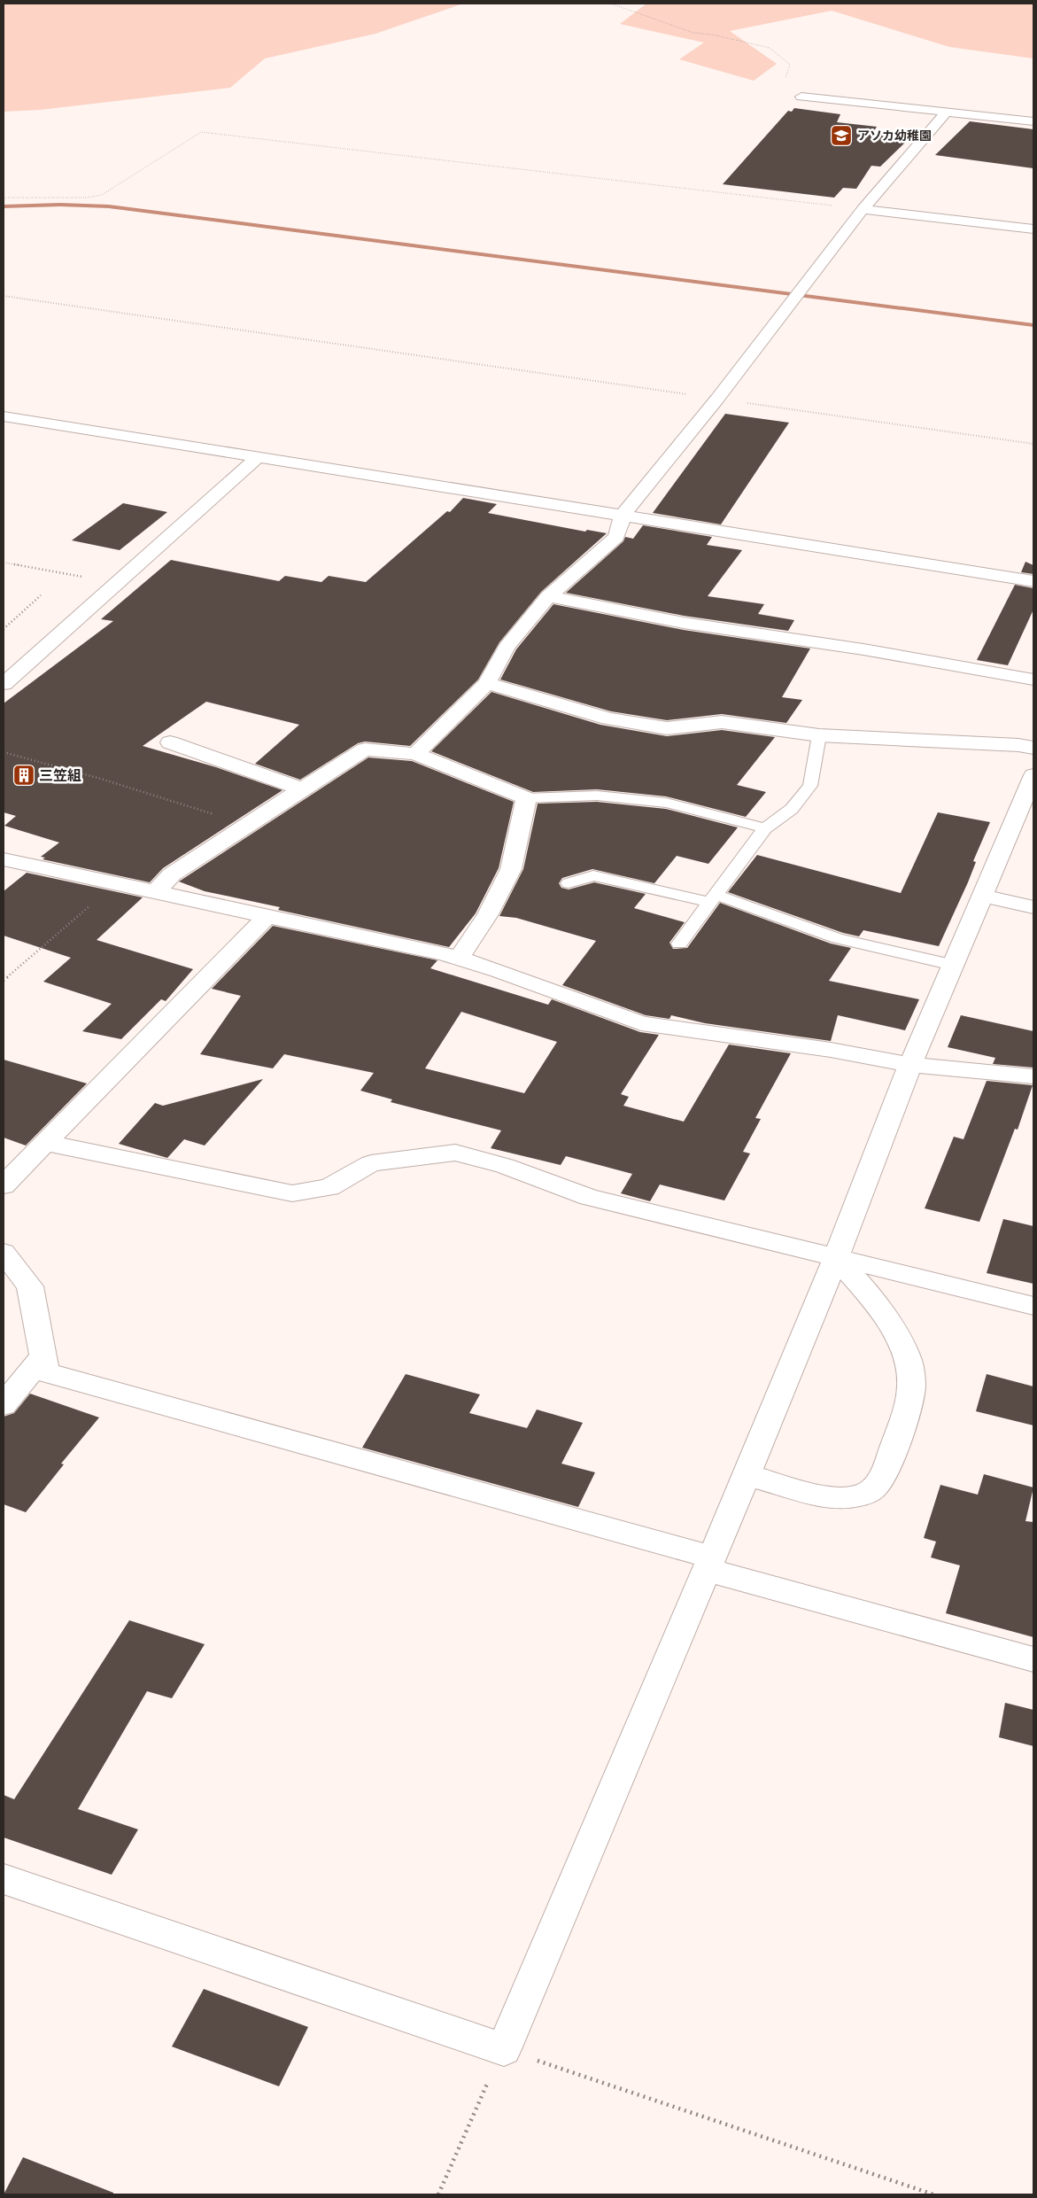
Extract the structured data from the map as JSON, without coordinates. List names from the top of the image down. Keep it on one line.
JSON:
{"places":{"school or university":["アソカ幼稚園"],"building":["三笠組"]}}
